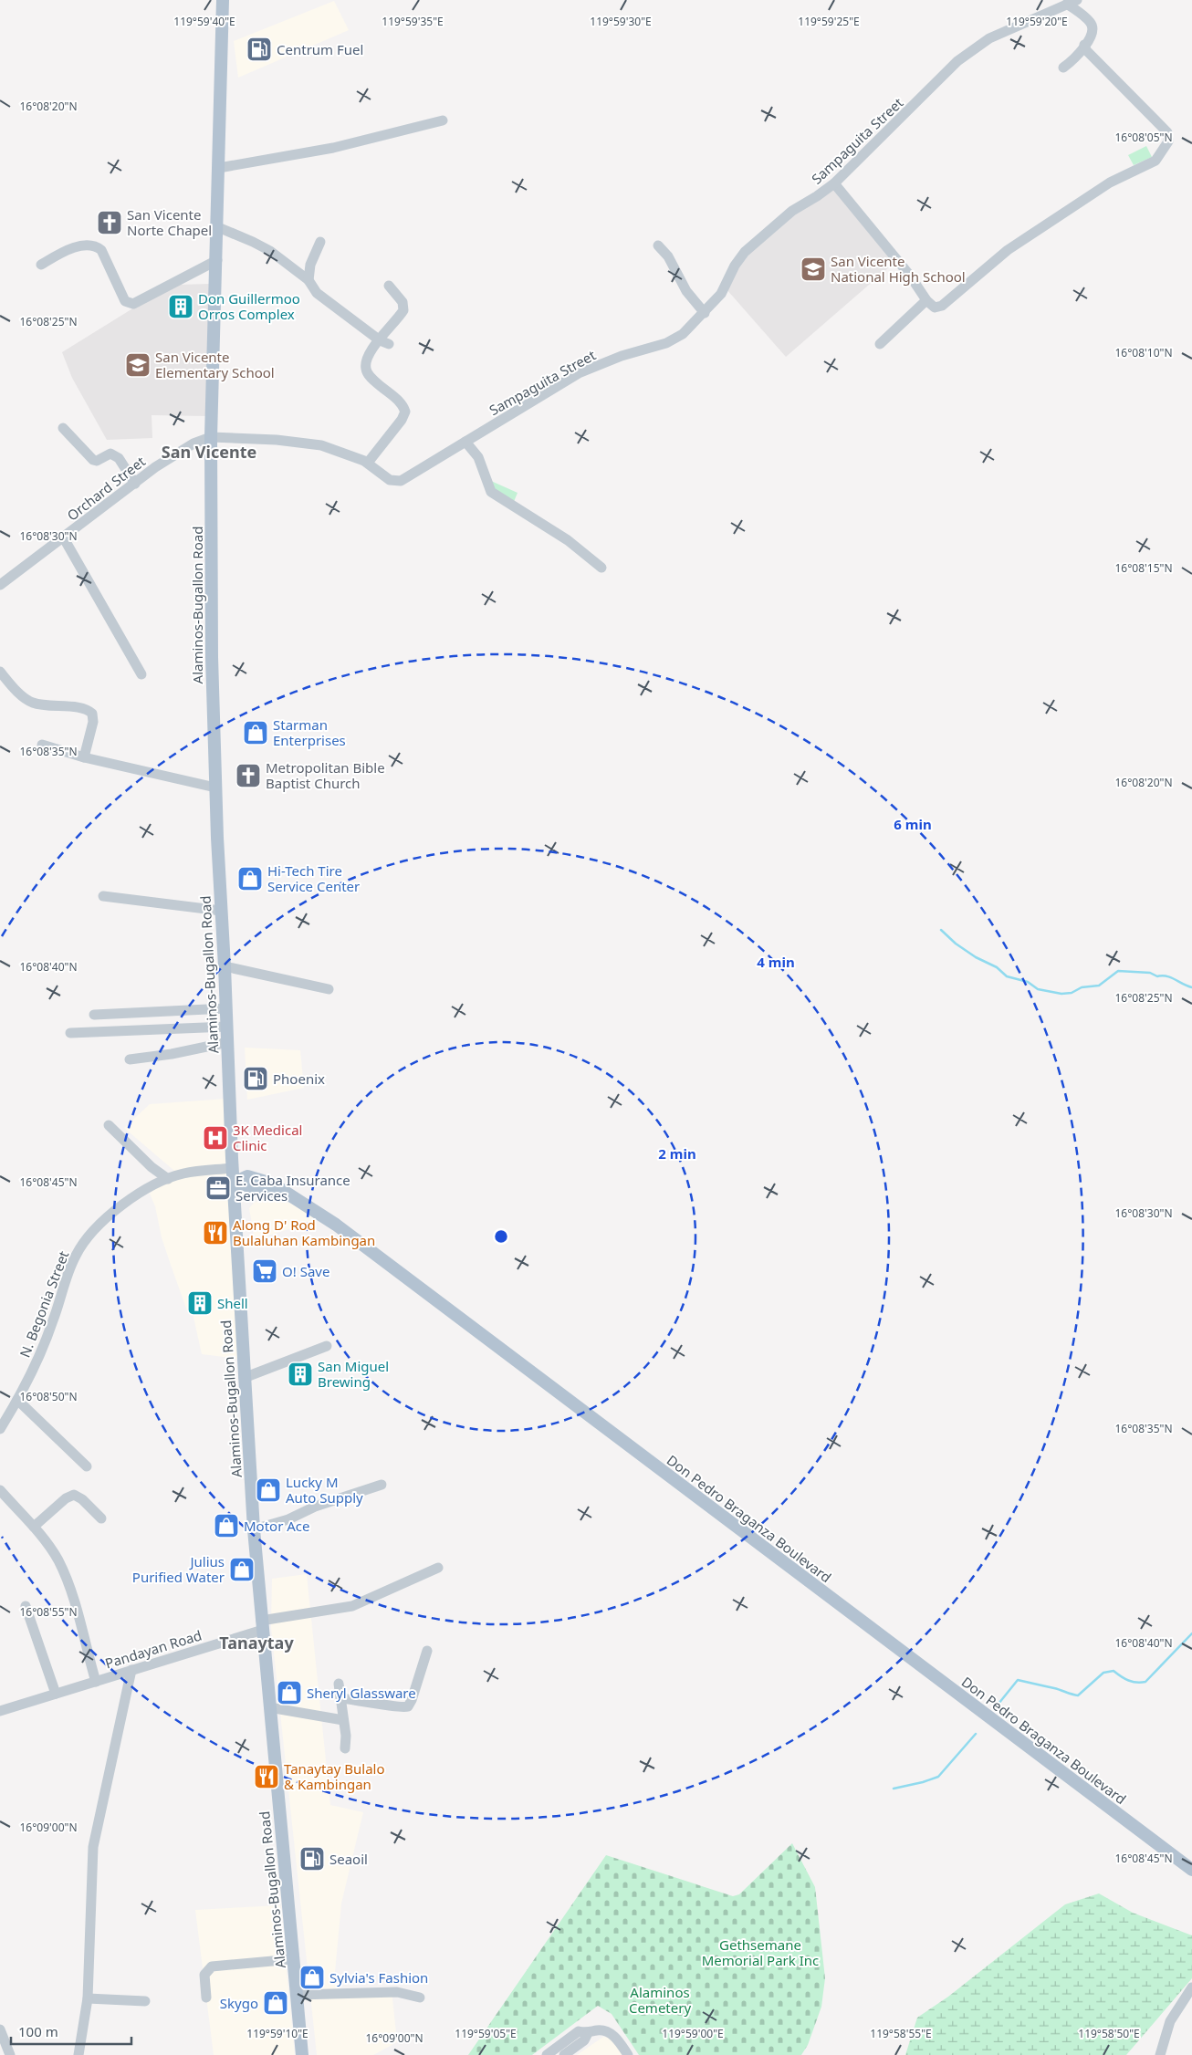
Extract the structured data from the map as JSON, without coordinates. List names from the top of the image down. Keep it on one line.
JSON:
{"streets":{"main road":["Alaminos-Bugallon Road","Don Pedro Braganza Boulevard"],"street":["Sampaguita Street","Orchard Street","N. Begonia Street","Pandayan Road"]},"crossings":[["Sampaguita Street","Orchard Street"],["Sampaguita Street","Alaminos-Bugallon Road"],["Orchard Street","Alaminos-Bugallon Road"],["Alaminos-Bugallon Road","N. Begonia Street"],["Alaminos-Bugallon Road","Don Pedro Braganza Boulevard"],["Alaminos-Bugallon Road","Pandayan Road"]],"districts":["San Vicente","Tanaytay"],"parks":["Gethsemane Memorial Park Inc","Alaminos Cemetery"],"places":{"fuel station":["Centrum Fuel","Phoenix","Seaoil"],"church":["San Vicente Norte Chapel","Metropolitan Bible Baptist Church"],"school or university":["San Vicente National High School","San Vicente Elementary School"],"building":["Don Guillermoo Orros Complex","Shell","San Miguel Brewing"],"shop":["Starman Enterprises","Hi-Tech Tire Service Center","Lucky M Auto Supply","Motor Ace","Julius Purified Water","Sheryl Glassware","Sylvia's Fashion","Skygo"],"hospital":["3K Medical Clinic"],"office":["E. Caba Insurance Services"],"restaurant":["Along D' Rod Bulaluhan Kambingan","Tanaytay Bulalo & Kambingan"],"supermarket":["O! Save"]},"scale_bar":"100 m","coordinates":["119°59'40\"E","119°59'30\"E","119°59'25\"E","119°59'20\"E","119°59'35\"E","16°08'20\"N","16°08'05\"N","16°08'25\"N","16°08'10\"N","16°08'30\"N","16°08'15\"N","16°08'35\"N","16°08'40\"N","16°08'45\"N","16°08'50\"N","16°08'55\"N","16°09'00\"N","119°59'10\"E","119°59'05\"E","119°59'00\"E","119°58'55\"E","119°58'50\"E"],"rings":["6 min","4 min","2 min"]}
